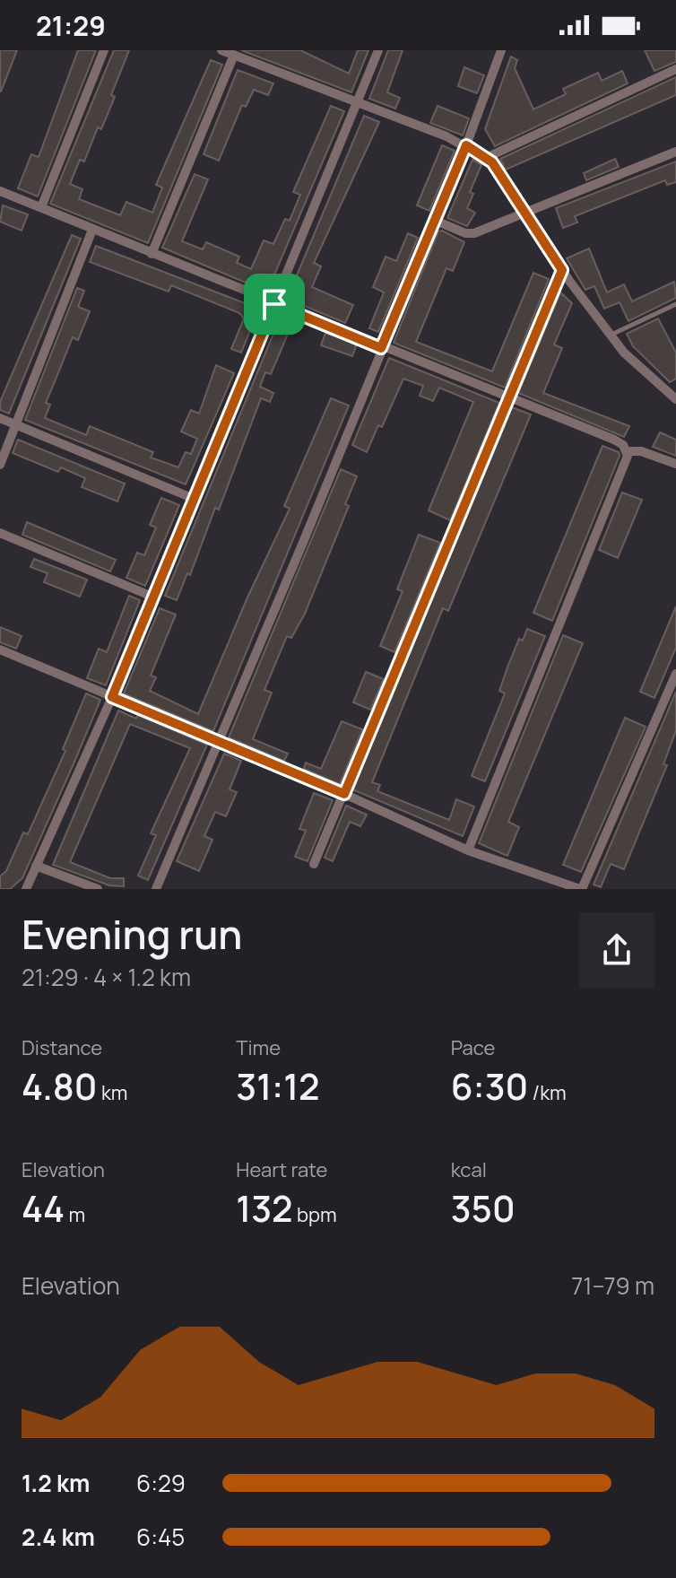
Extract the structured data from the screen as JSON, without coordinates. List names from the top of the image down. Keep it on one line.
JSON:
{"page":{"status":"21:29","heading":["Evening run","21:29 · 4 × 1.2 km"],"stats":[["Distance","4.80 km"],["Time","31:12"],["Pace","6:30 /km"],["Elevation","44 m"],["Heart rate","132 bpm"],["kcal","350"]],"chart":["Elevation","71–79 m"],"list":[{"name":"1.2 km","note":"6:29"},{"name":"2.4 km","note":"6:45"}]}}
